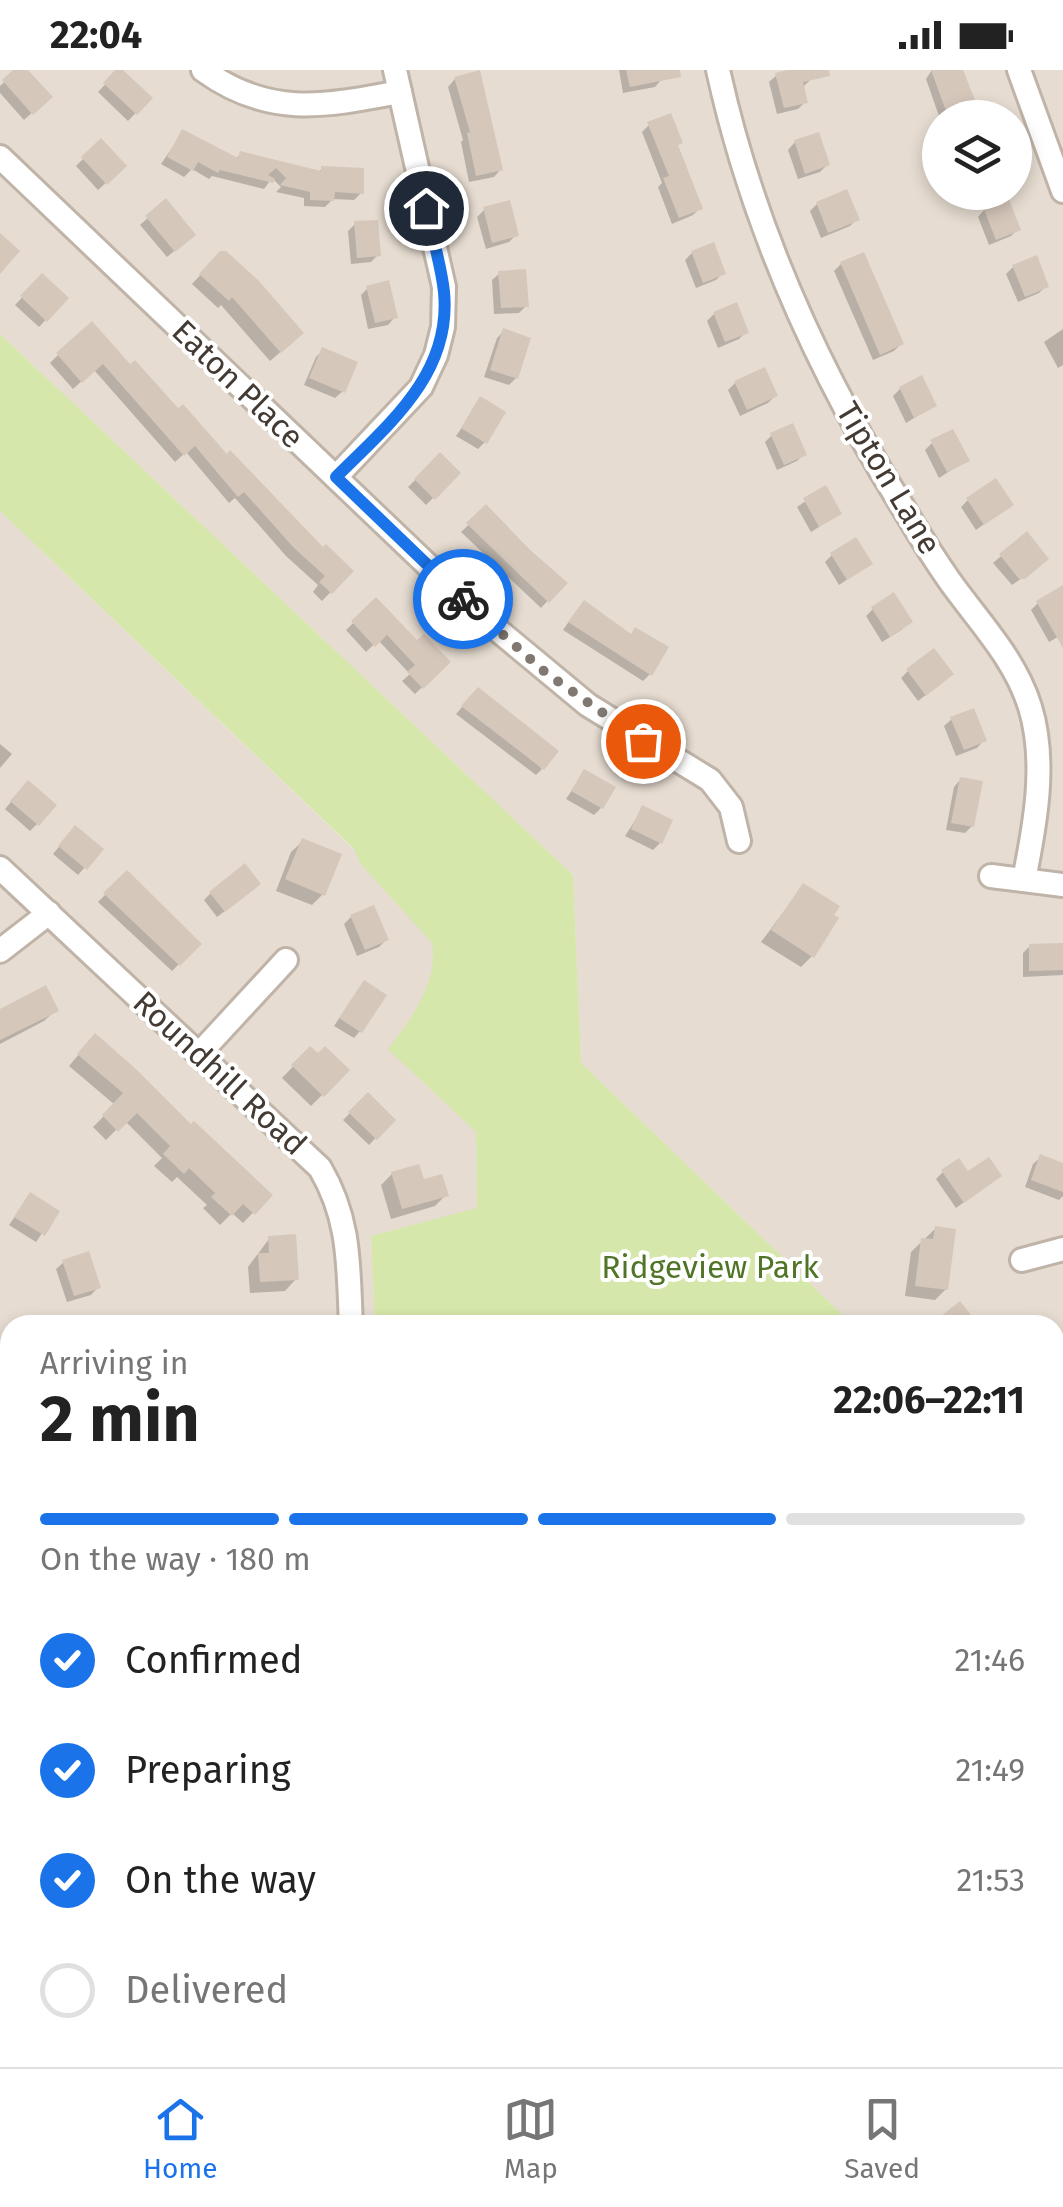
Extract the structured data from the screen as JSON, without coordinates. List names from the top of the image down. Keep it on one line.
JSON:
{"streets":{"street":["Eaton Place","Tipton Lane","Roundhill Road"]},"parks":["Ridgeview Park"],"page":{"status":"22:04","heading":["2 min","Arriving in","22:06–22:11"],"bar":"On the way · 180 m","list":[["Confirmed","21:46"],["Preparing","21:49"],["On the way","21:53"],"Delivered"],"tabs":["Home","Map","Saved"]}}
